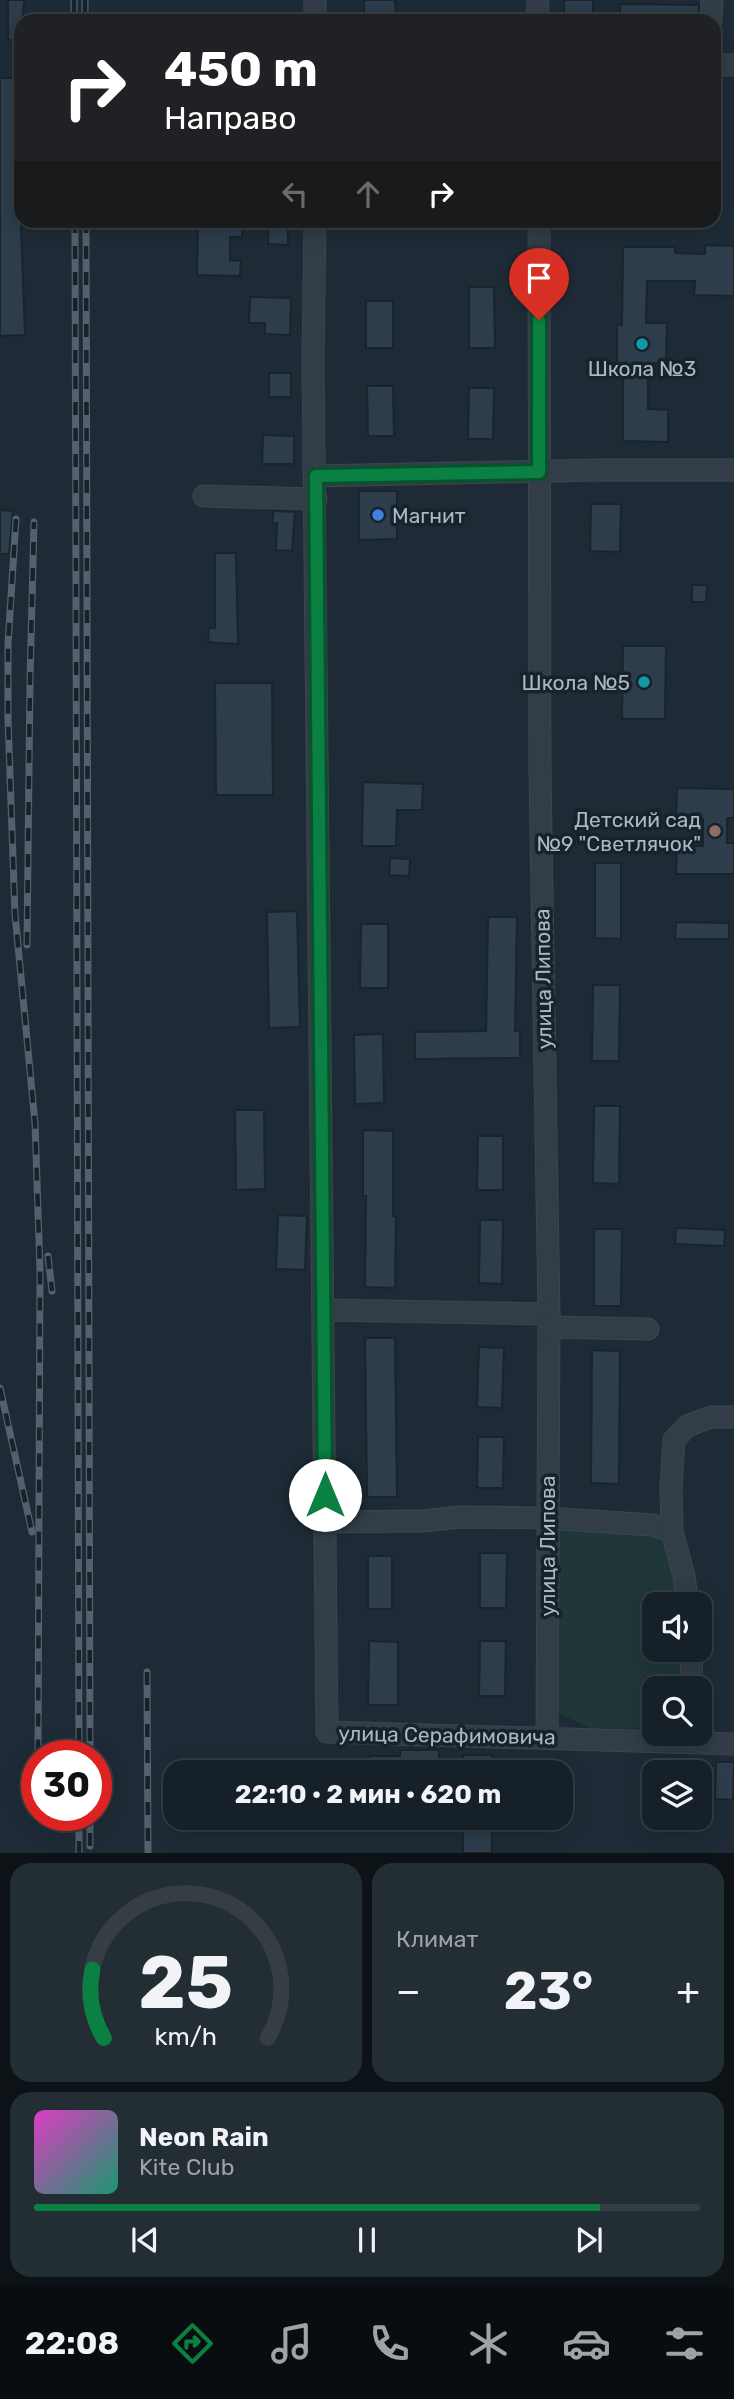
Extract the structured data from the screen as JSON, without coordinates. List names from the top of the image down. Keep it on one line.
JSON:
{"streets":{"street":["улица Липова","улица Серафимовича"]},"crossings":[["улица Липова","улица Серафимовича"]],"places":["Школа №3","Магнит","Школа №5","Детский сад №9 \"Светлячок\""],"page":{"turn":["450 m","Направо"],"limit":"30","trip":"22:10 · 2 мин · 620 m","tile":"Климат","heat":["−","23°","+"],"song":["Neon Rain","Kite Club"],"tabs":"22:08","gauge":["25","km/h"]}}
